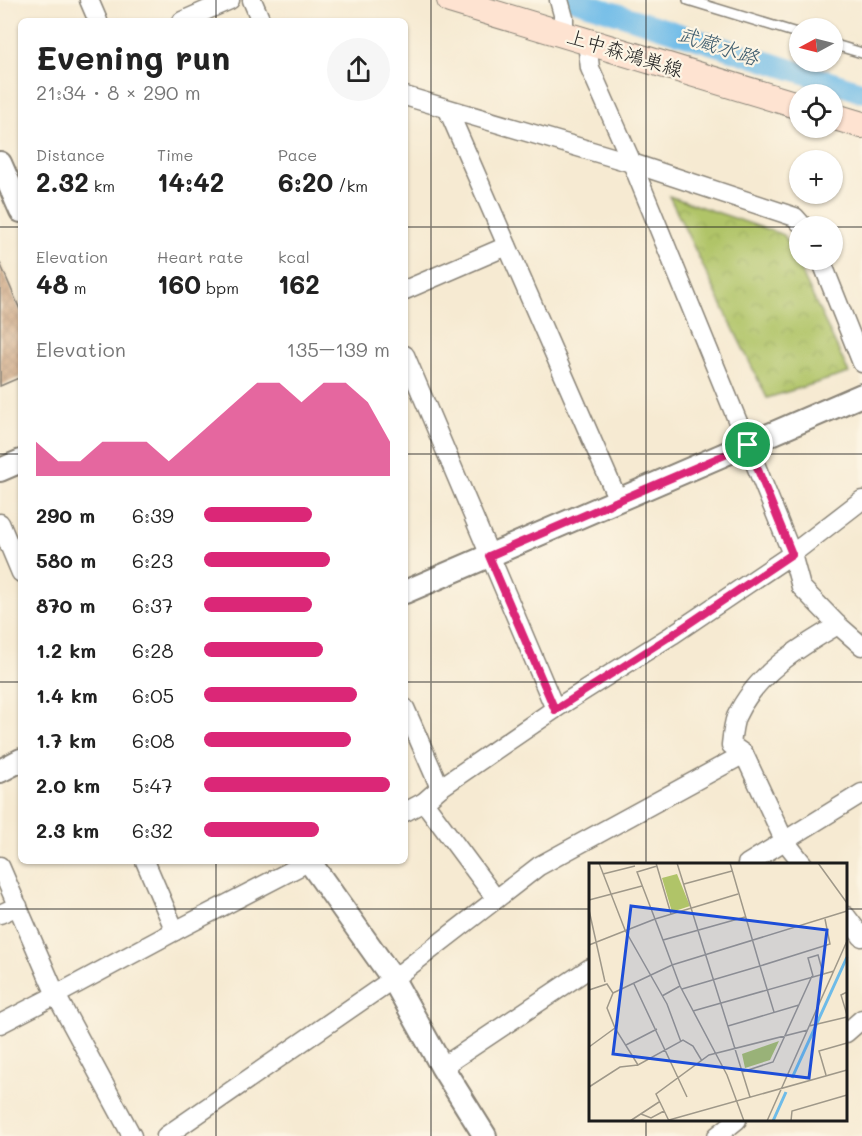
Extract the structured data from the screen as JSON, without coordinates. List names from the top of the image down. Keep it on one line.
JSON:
{"streets":{"main road":["上中森鴻巣線"]},"water":["武蔵水路"],"north":"left","page":{"map_buttons":["+","−"],"heading":["Evening run","21:34 · 8 × 290 m"],"stats":[["Distance","2.32 km"],["Time","14:42"],["Pace","6:20 /km"],["Elevation","48 m"],["Heart rate","160 bpm"],["kcal","162"]],"chart":["Elevation","135–139 m"],"list":[{"name":"290 m","note":"6:39"},{"name":"580 m","note":"6:23"},{"name":"870 m","note":"6:37"},{"name":"1.2 km","note":"6:28"},{"name":"1.4 km","note":"6:05"},{"name":"1.7 km","note":"6:08"},{"name":"2.0 km","note":"5:47"},{"name":"2.3 km","note":"6:32"}]}}
